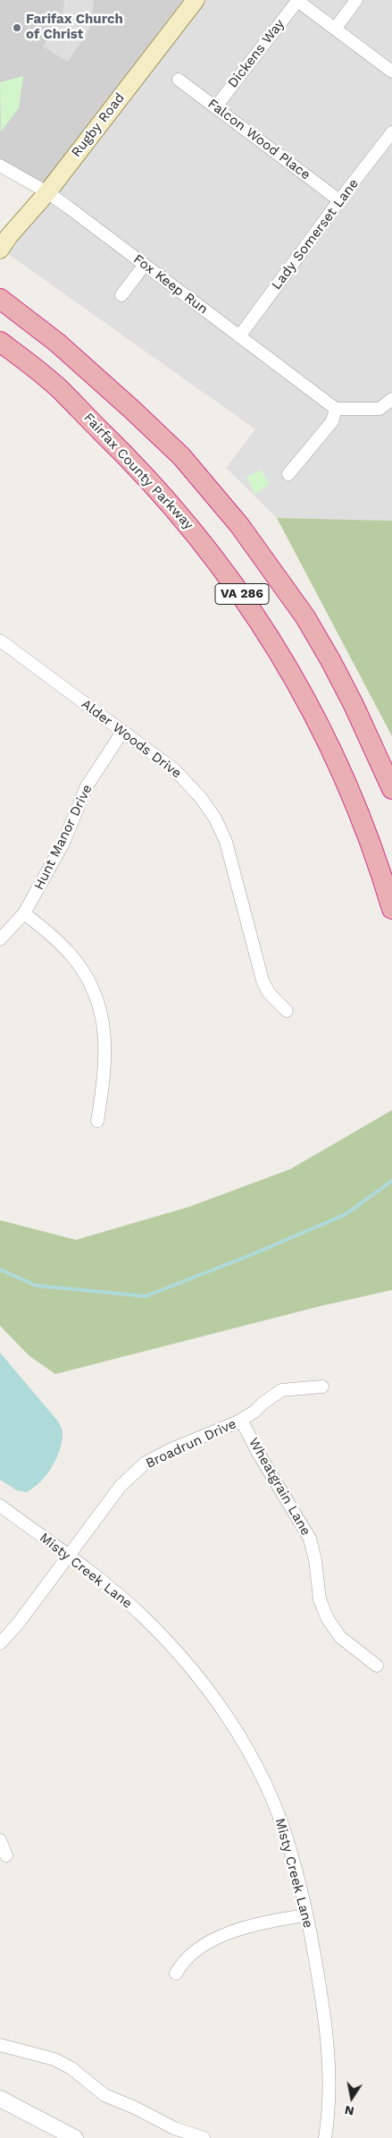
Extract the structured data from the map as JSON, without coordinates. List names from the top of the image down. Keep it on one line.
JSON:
{"streets":{"highway":["Fairfax County Parkway","VA 286"],"main road":["Rugby Road"],"street":["Dickens Way","Falcon Wood Place","Lady Somerset Lane","Fox Keep Run","Alder Woods Drive","Hunt Manor Drive","Broadrun Drive","Wheatgrain Lane","Misty Creek Lane"]},"crossings":[["Dickens Way","Falcon Wood Place"],["Rugby Road","Fox Keep Run"],["Falcon Wood Place","Lady Somerset Lane"],["Lady Somerset Lane","Fox Keep Run"],["Alder Woods Drive","Hunt Manor Drive"],["Broadrun Drive","Wheatgrain Lane"],["Broadrun Drive","Misty Creek Lane"]],"places":["Farifax Church of Christ"],"north":"bottom"}
